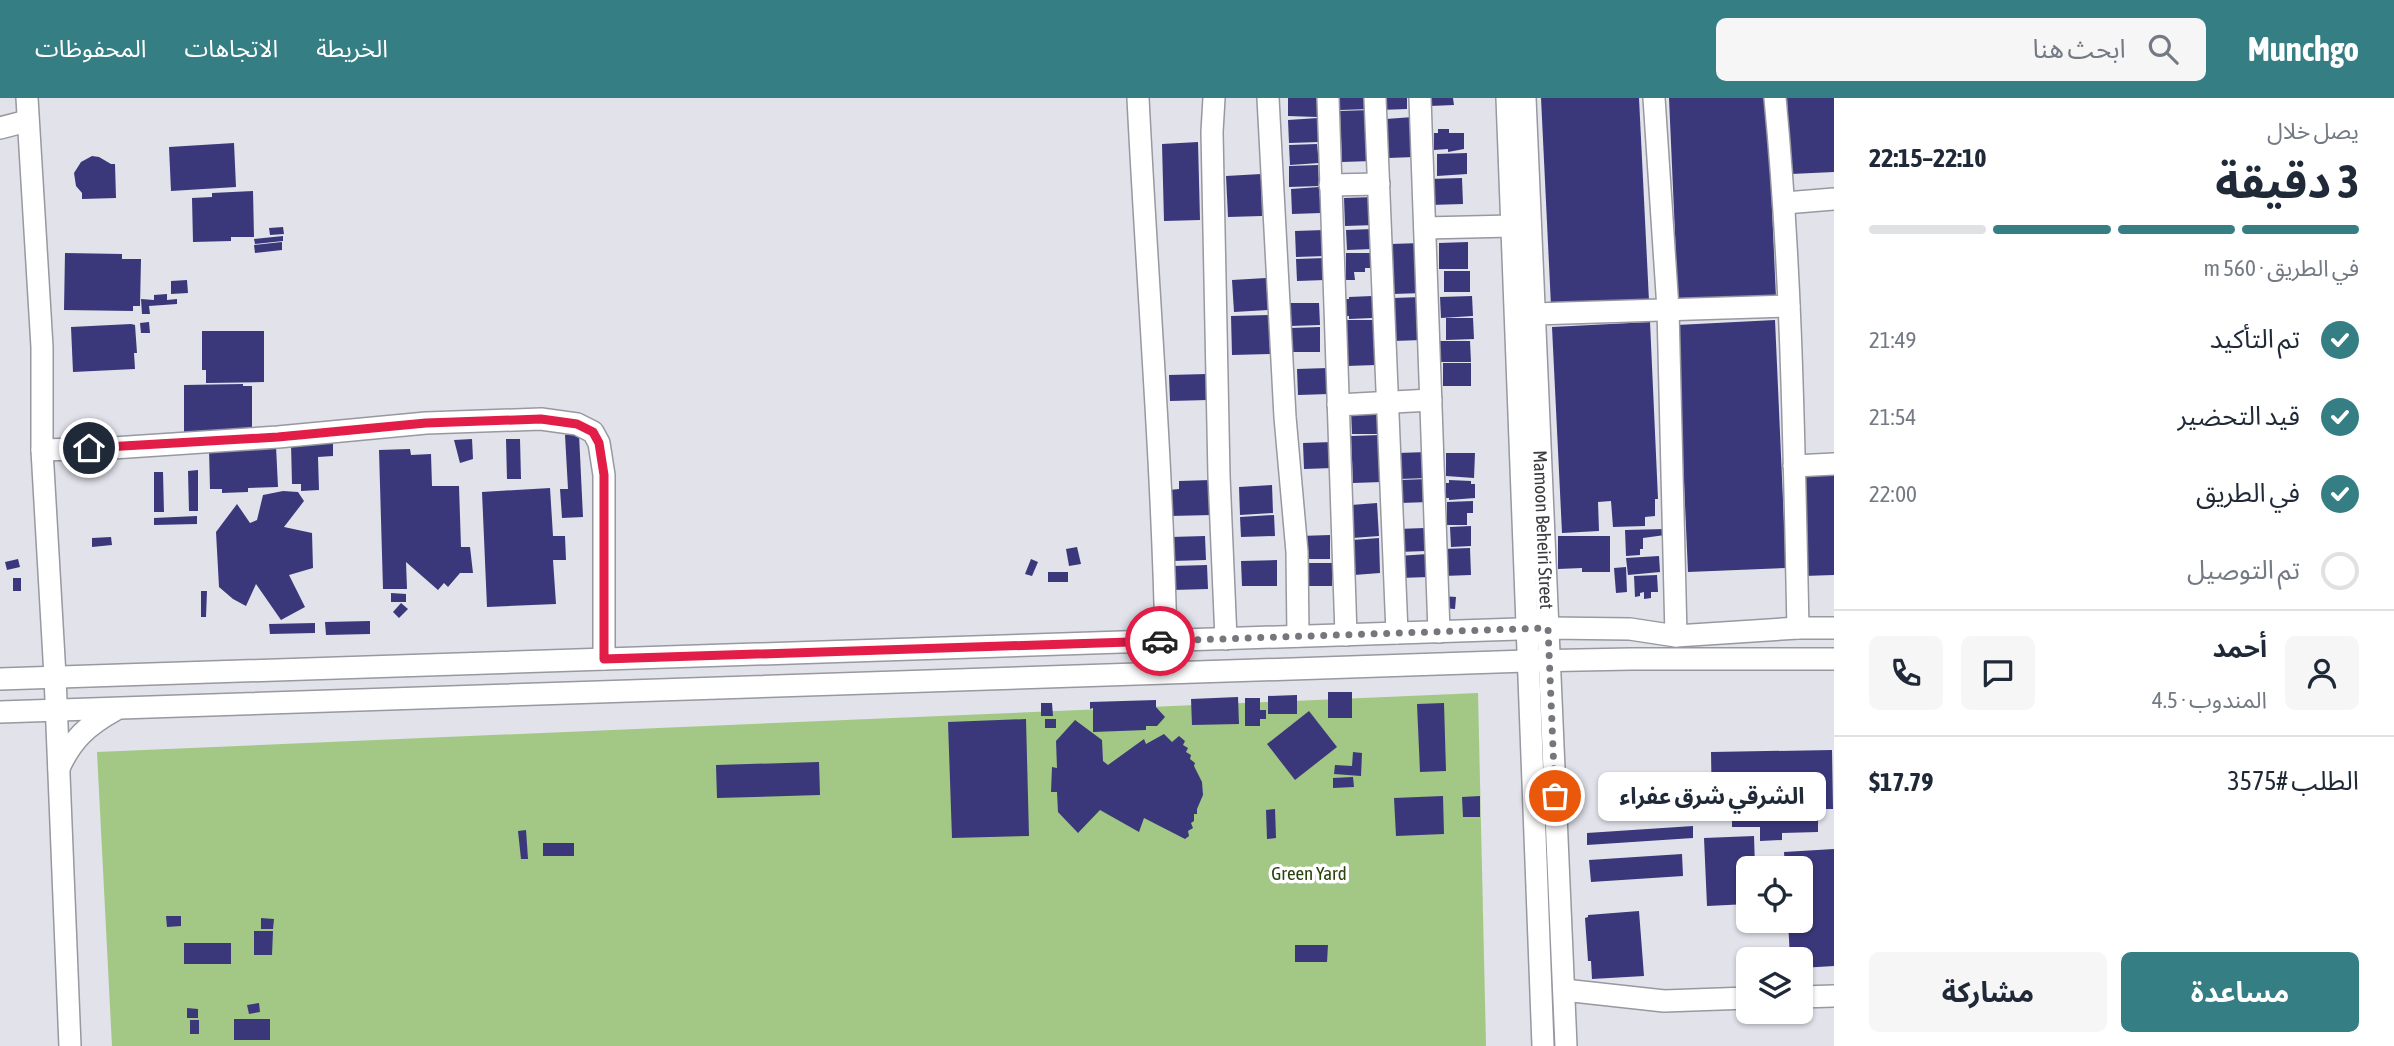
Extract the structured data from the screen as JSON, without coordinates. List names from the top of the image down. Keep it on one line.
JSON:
{"streets":{"street":["Mamoon Beheiri Street"]},"parks":["Green Yard"],"places":["الشرقي شرق عفراء"],"page":{"header":"Munchgo","search":"ابحث هنا","nav":["الخريطة","الاتجاهات","المحفوظات"],"heading":["3 دقيقة","يصل خلال","22:10–22:15"],"panel":["أحمد","المندوب · 4.5","الطلب #3575","$17.79"],"bar":"في الطريق · 560 m","list":[["تم التأكيد","21:49"],["قيد التحضير","21:54"],["في الطريق","22:00"],"تم التوصيل"],"bubble":"الشرقي شرق عفراء","buttons":["مساعدة","مشاركة"]}}
